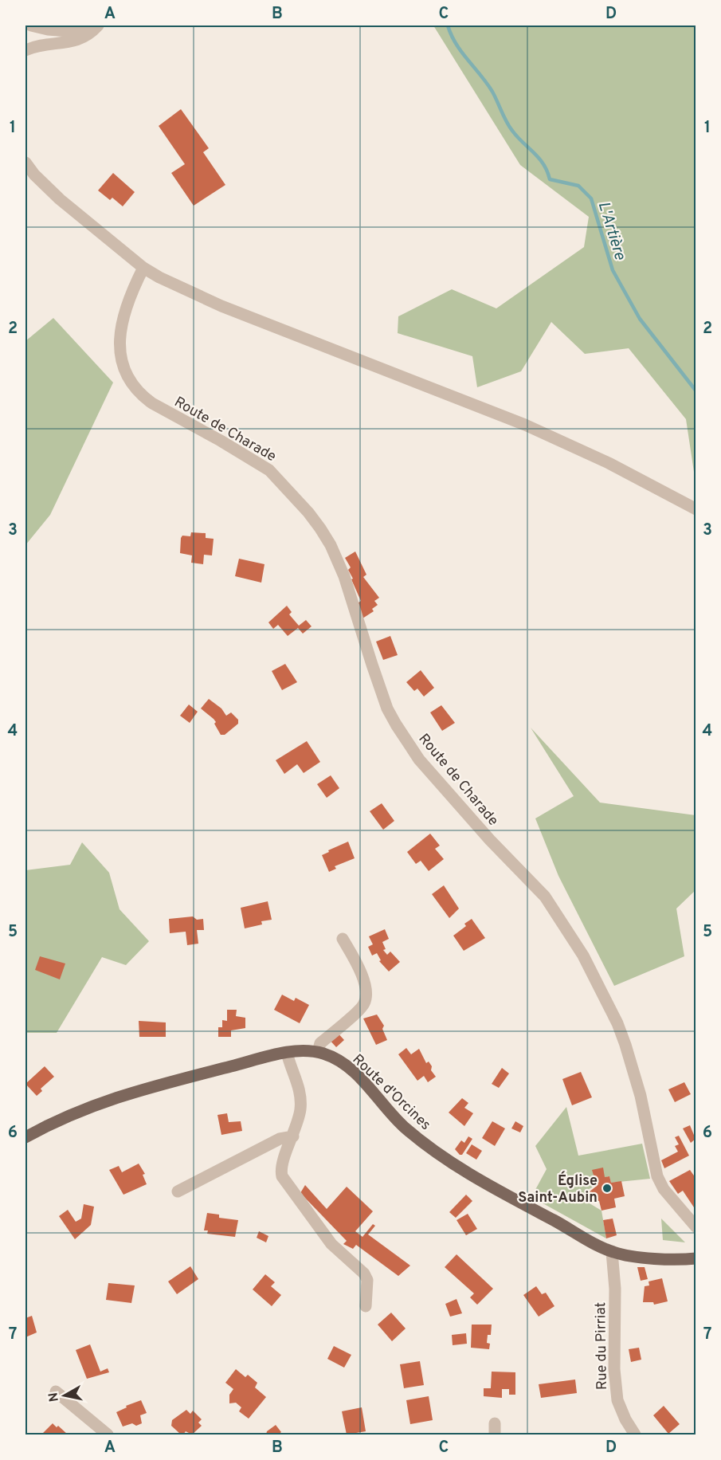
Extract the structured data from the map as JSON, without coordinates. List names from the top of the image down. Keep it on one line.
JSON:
{"streets":{"main road":["Route d'Orcines"],"street":["Route de Charade","Rue du Pirriat"]},"crossings":[["Route d'Orcines","Rue du Pirriat"]],"water":["L'Artière"],"places":["Église Saint-Aubin"],"north":"left","grid":{"columns":["A","B","C","D"],"rows":["1","2","3","4","5","6","7"]}}
